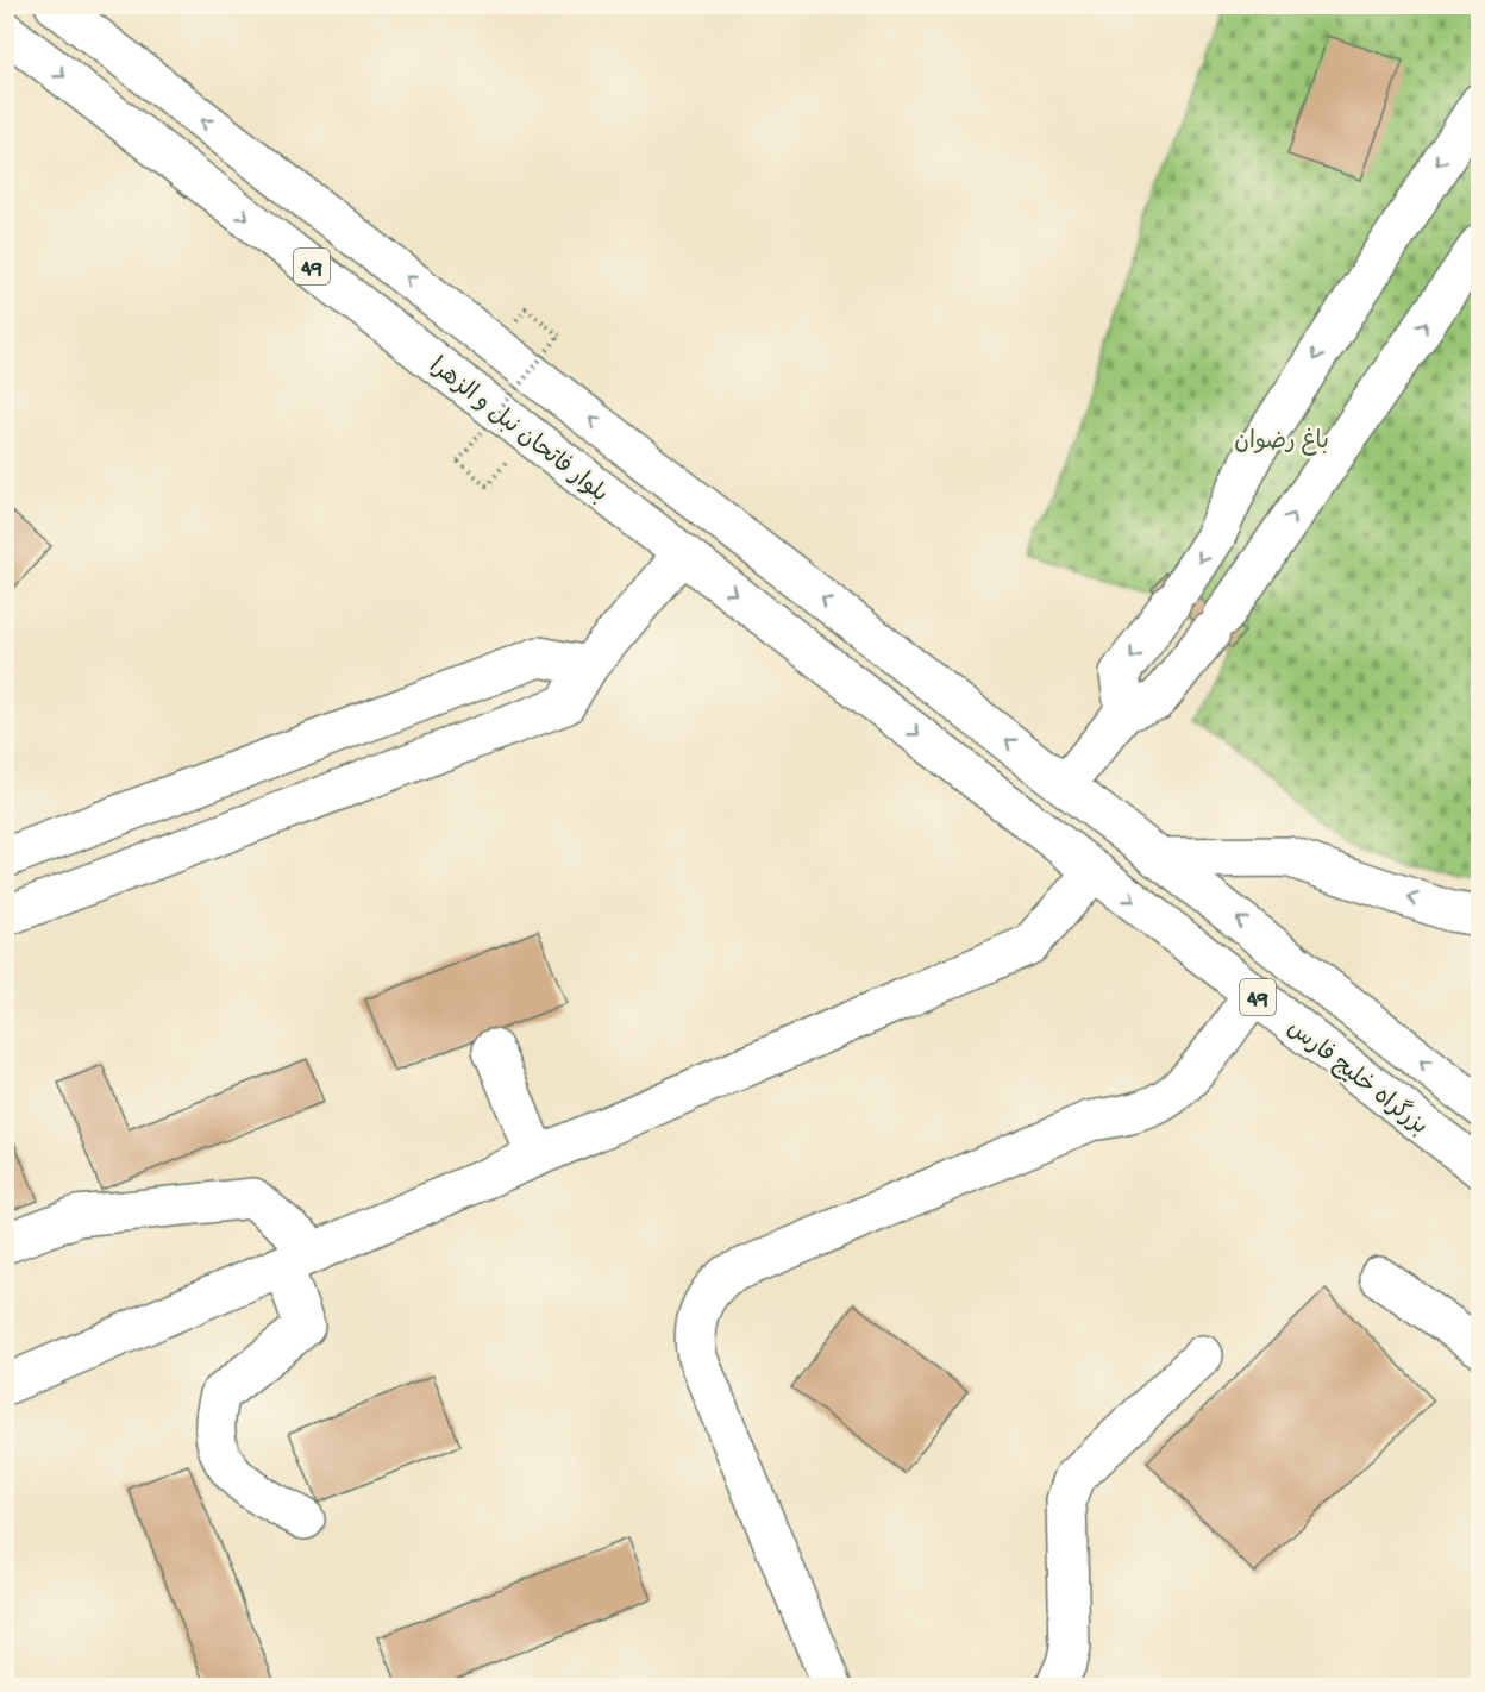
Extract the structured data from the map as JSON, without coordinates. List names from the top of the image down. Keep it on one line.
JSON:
{"streets":{"main road":["49","بلوار فاتحان نبل و الزهرا","بزرگراه خلیج فارس"]},"crossings":[["بلوار فاتحان نبل و الزهرا","بزرگراه خلیج فارس"]],"parks":["باغ رضوان"]}
